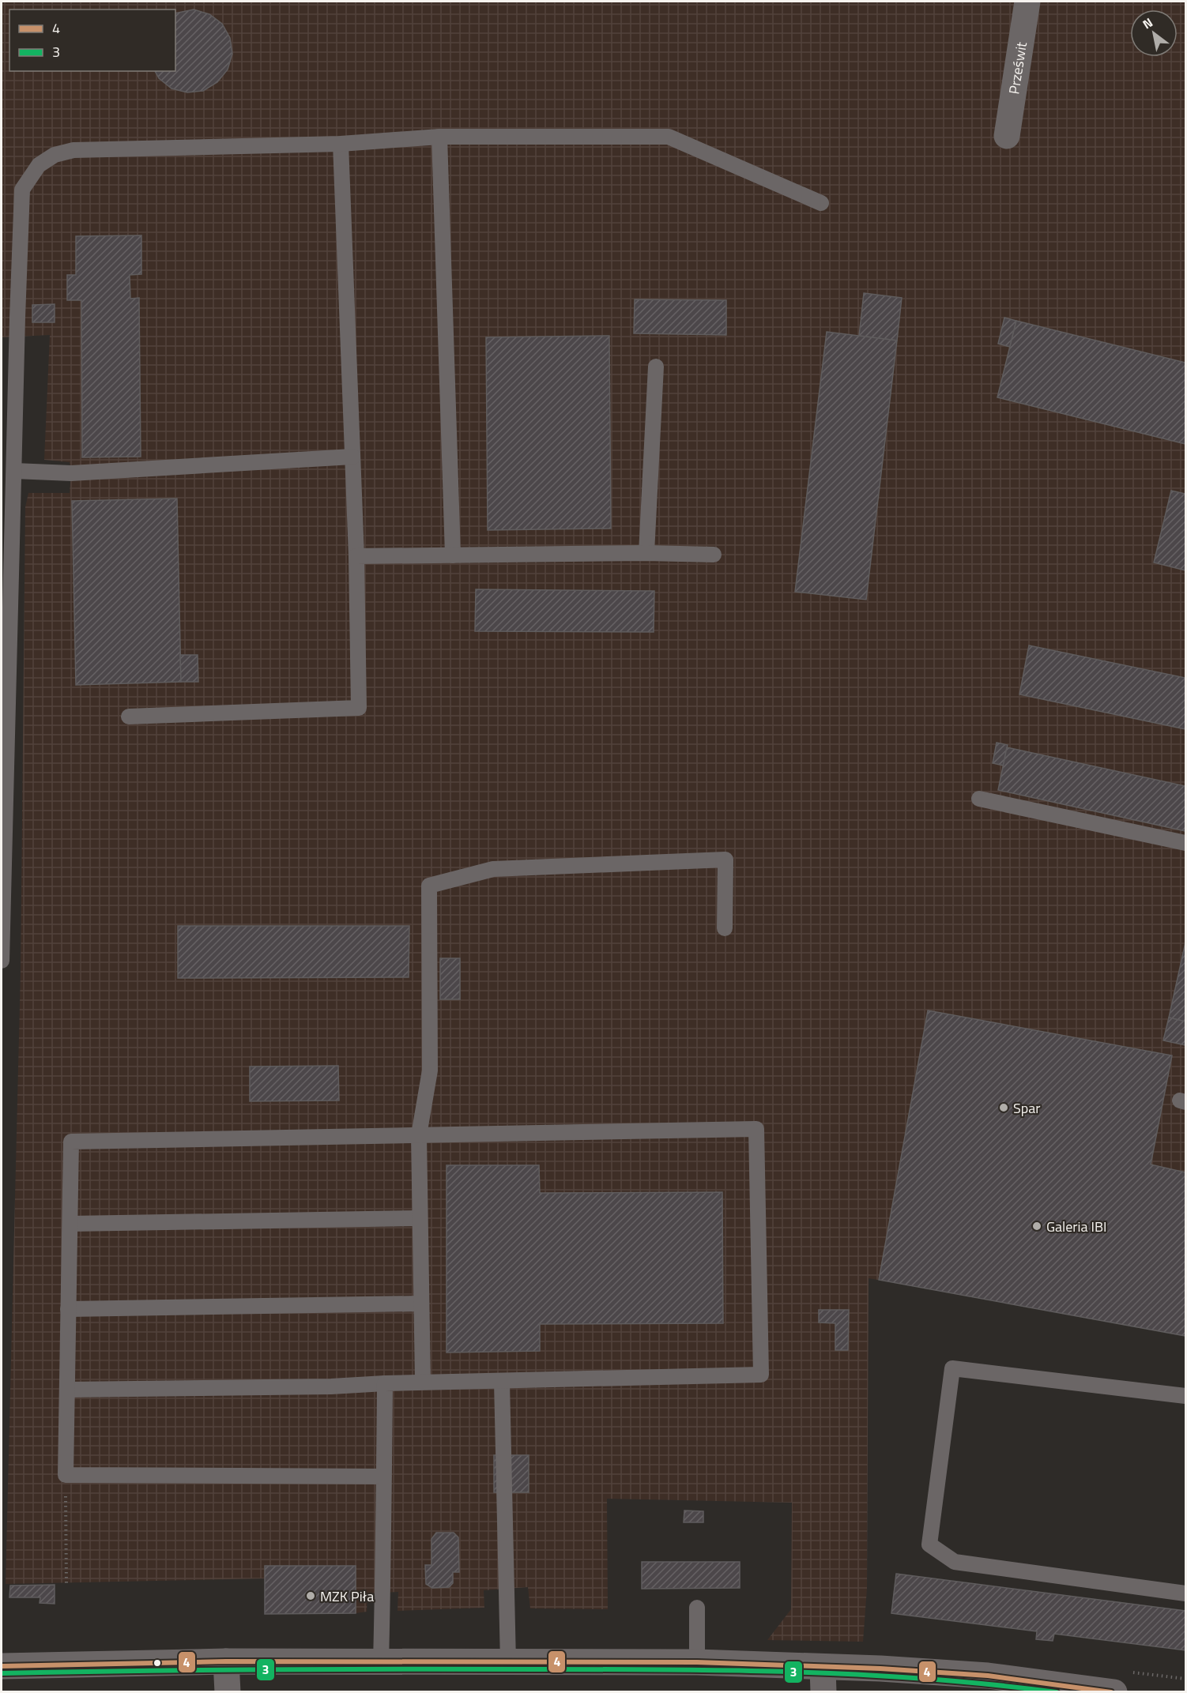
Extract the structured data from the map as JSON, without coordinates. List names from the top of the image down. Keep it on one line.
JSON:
{"streets":{"street":["Prześwit"]},"places":["Spar","Galeria IBI","MZK Piła"],"lines":["transit line 4","transit line 3"],"legend":["4","3"],"north":"top left"}
